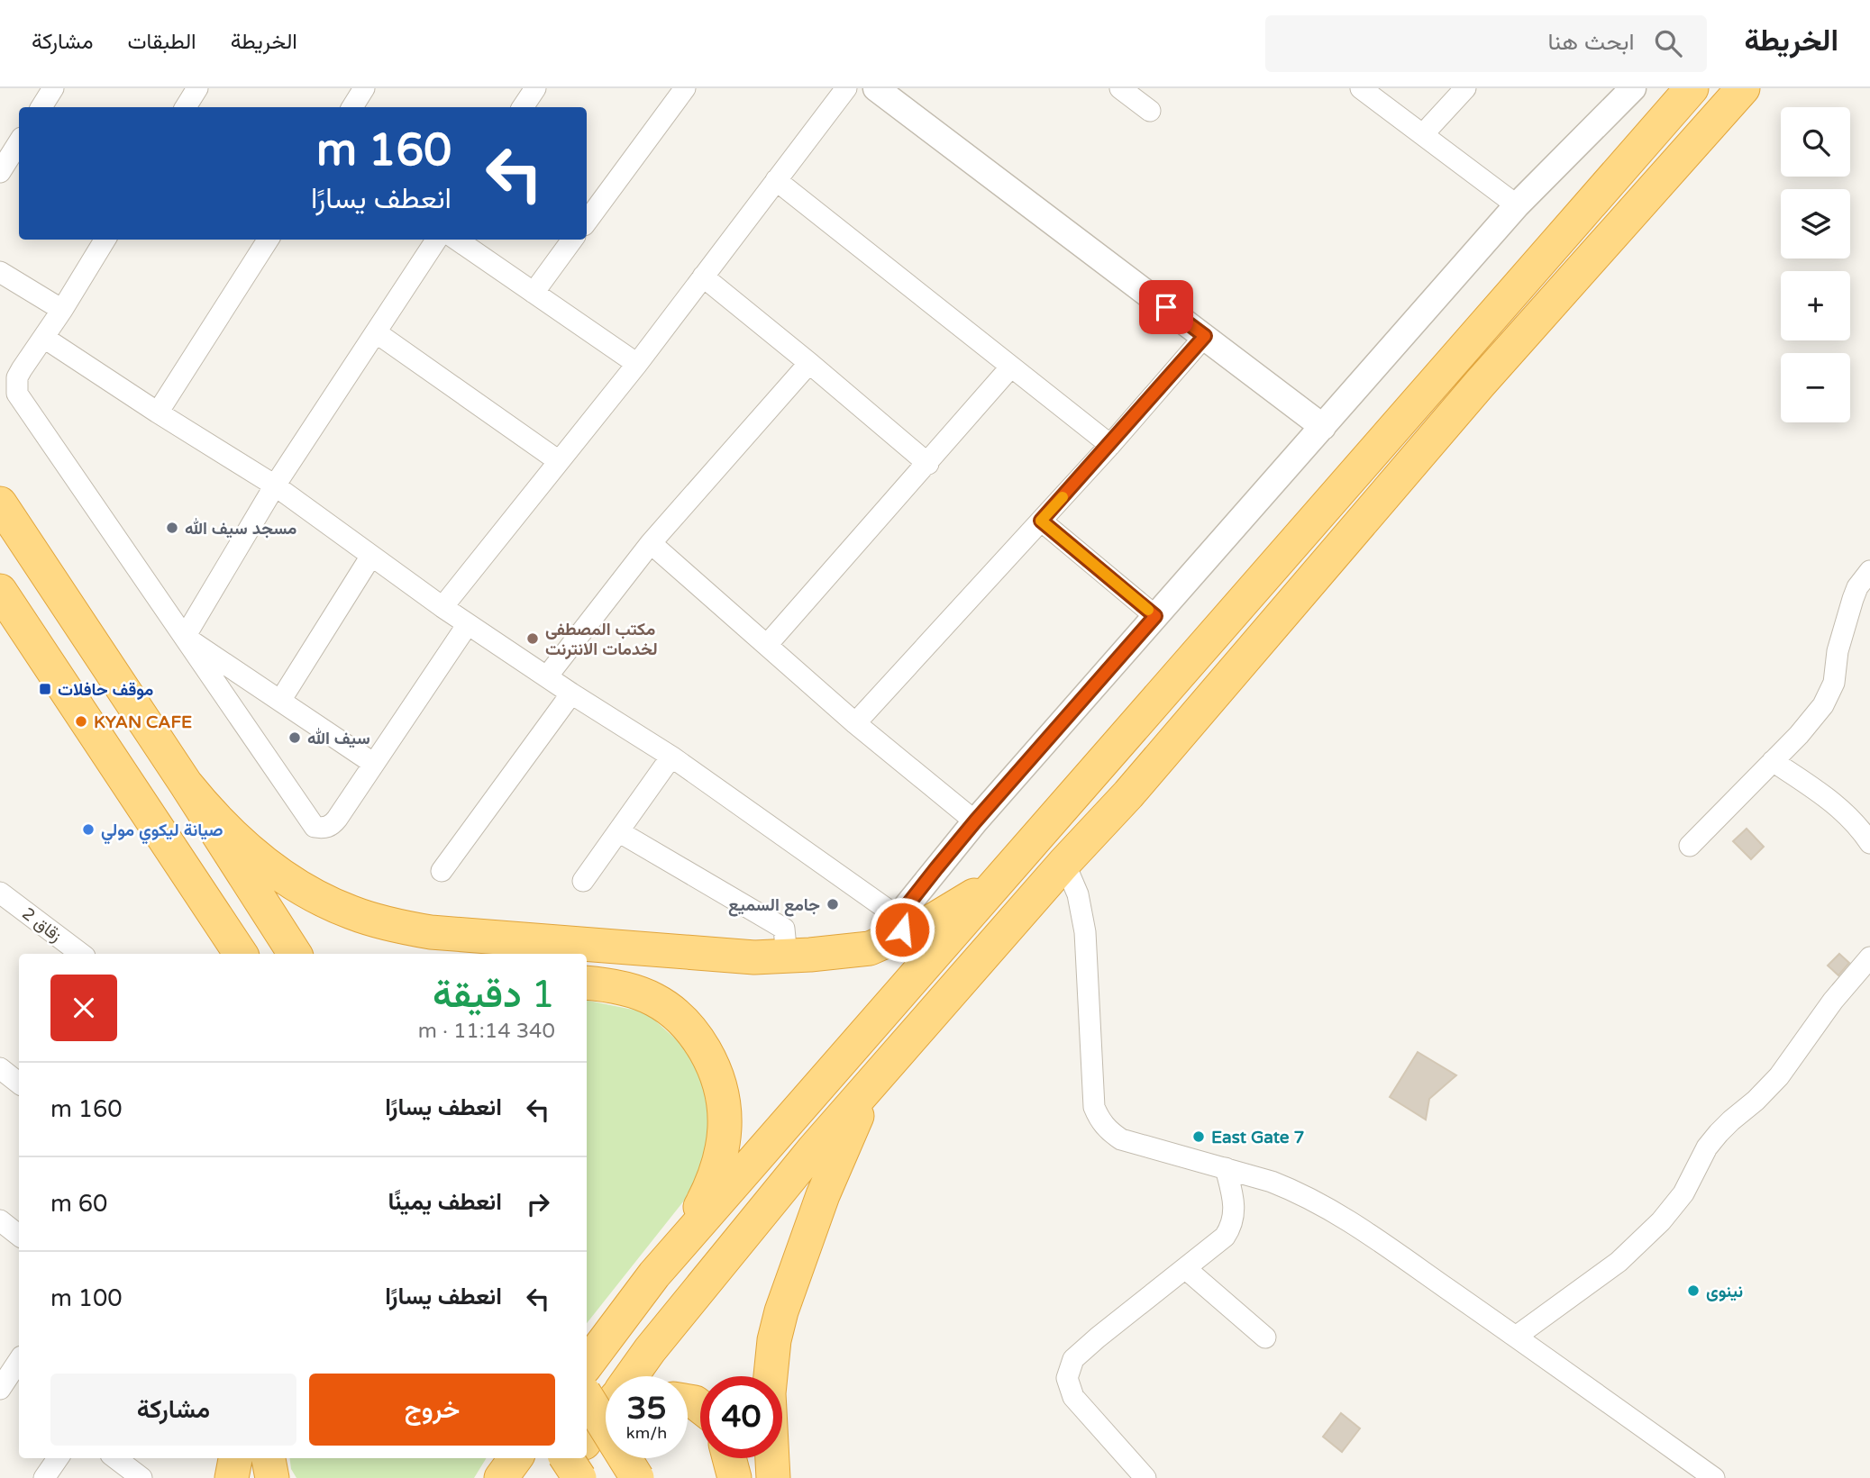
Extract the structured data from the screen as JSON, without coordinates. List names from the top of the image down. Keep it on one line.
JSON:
{"streets":{"street":["زقاق 2"]},"places":{"other":["مسجد سيف الله","مكتب المصطفى لخدمات الانترنت","KYAN CAFE","سيف الله","صيانة ليكوي مولي","جامع السميع","East Gate 7","نينوى"],"transit":["موقف حافلات"]},"page":{"header":"الخريطة","search":"ابحث هنا","nav":["الخريطة","الطبقات","مشاركة"],"map_buttons":["+","−"],"turn":["160 m","انعطف يسارًا"],"heading":["1 دقيقة","340 m · 11:14"],"list":[{"name":"انعطف يسارًا","value":"160 m"},{"name":"انعطف يمينًا","value":"60 m"},{"name":"انعطف يسارًا","value":"100 m"}],"buttons":["خروج","مشاركة"],"speed":"35 km/h","limit":"40"}}
